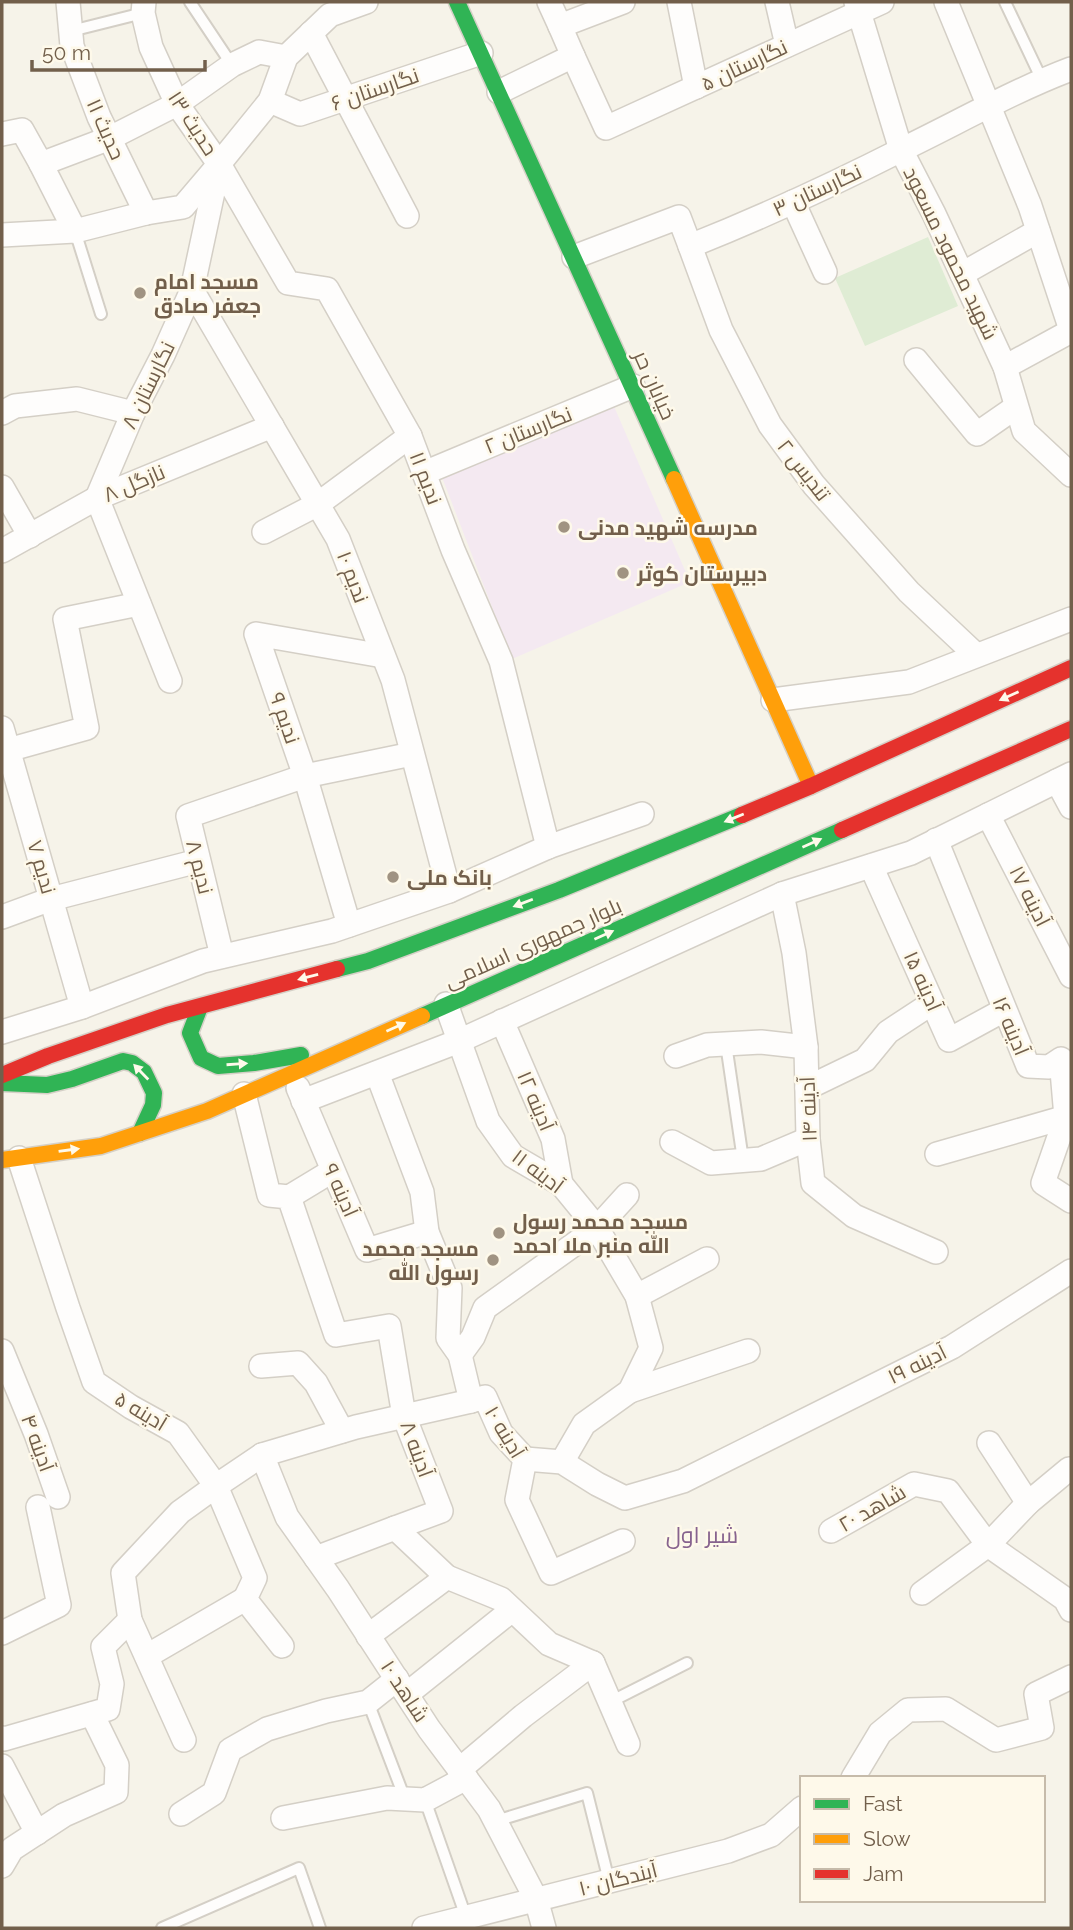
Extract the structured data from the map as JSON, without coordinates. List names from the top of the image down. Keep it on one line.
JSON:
{"streets":{"main road":["خیابان حر","بلوار جمهوری اسلامی"],"street":["نگارستان ۵","نگارستان ۶","حدیث ۱۳","حدیث ۱۱","نگارستان ۳","شهید محمود مسعود","نگارستان ۸","نگارستان ۲","تندیس ۲","ندیم ۱۱","نازگل ۸","ندیم ۱۰","ندیم ۹","ندیم ۷","ندیم ۸","آدینه ۱۷","آدینه ۱۵","آدینه ۱۶","آدینه ۱۲","آدینه ۱۴","آدینه ۱۱","آدینه ۹","آدینه ۱۹","آدینه ۵","آدینه ۱۰","آدینه ۴","آدینه ۸","شاهد ۲۰","شاهد ۱۰","آیندگان ۱۰"]},"crossings":[["نگارستان ۵","شهید محمود مسعود"],["نگارستان ۶","نگارستان ۸"],["نگارستان ۶","خیابان حر"],["حدیث ۱۳","نگارستان ۸"],["حدیث ۱۳","ندیم ۱۱"],["نگارستان ۳","شهید محمود مسعود"],["نگارستان ۳","تندیس ۲"],["نگارستان ۸","ندیم ۱۱"],["نگارستان ۸","نازگل ۸"],["نگارستان ۸","ندیم ۱۰"],["خیابان حر","نگارستان ۲"],["خیابان حر","بلوار جمهوری اسلامی"],["نگارستان ۲","ندیم ۱۱"],["نازگل ۸","ندیم ۱۰"],["ندیم ۱۰","ندیم ۹"],["ندیم ۹","ندیم ۸"],["بلوار جمهوری اسلامی","آدینه ۱۱"],["بلوار جمهوری اسلامی","آدینه ۹"],["بلوار جمهوری اسلامی","آدینه ۵"],["آدینه ۱۵","آدینه ۱۶"],["آدینه ۱۲","آدینه ۱۱"],["آدینه ۱۱","آدینه ۱۹"],["آدینه ۹","آدینه ۱۰"],["شاهد ۱۰","آیندگان ۱۰"]],"districts":["شیر اول"],"places":["مسجد امام جعفر صادق","مدرسه شهید مدنی","دبیرستان کوثر","بانک ملی","مسجد محمد رسول الله منبر ملا احمد","مسجد محمد رسول الله"],"legend":["Fast","Slow","Jam"],"scale_bar":"50 m"}
